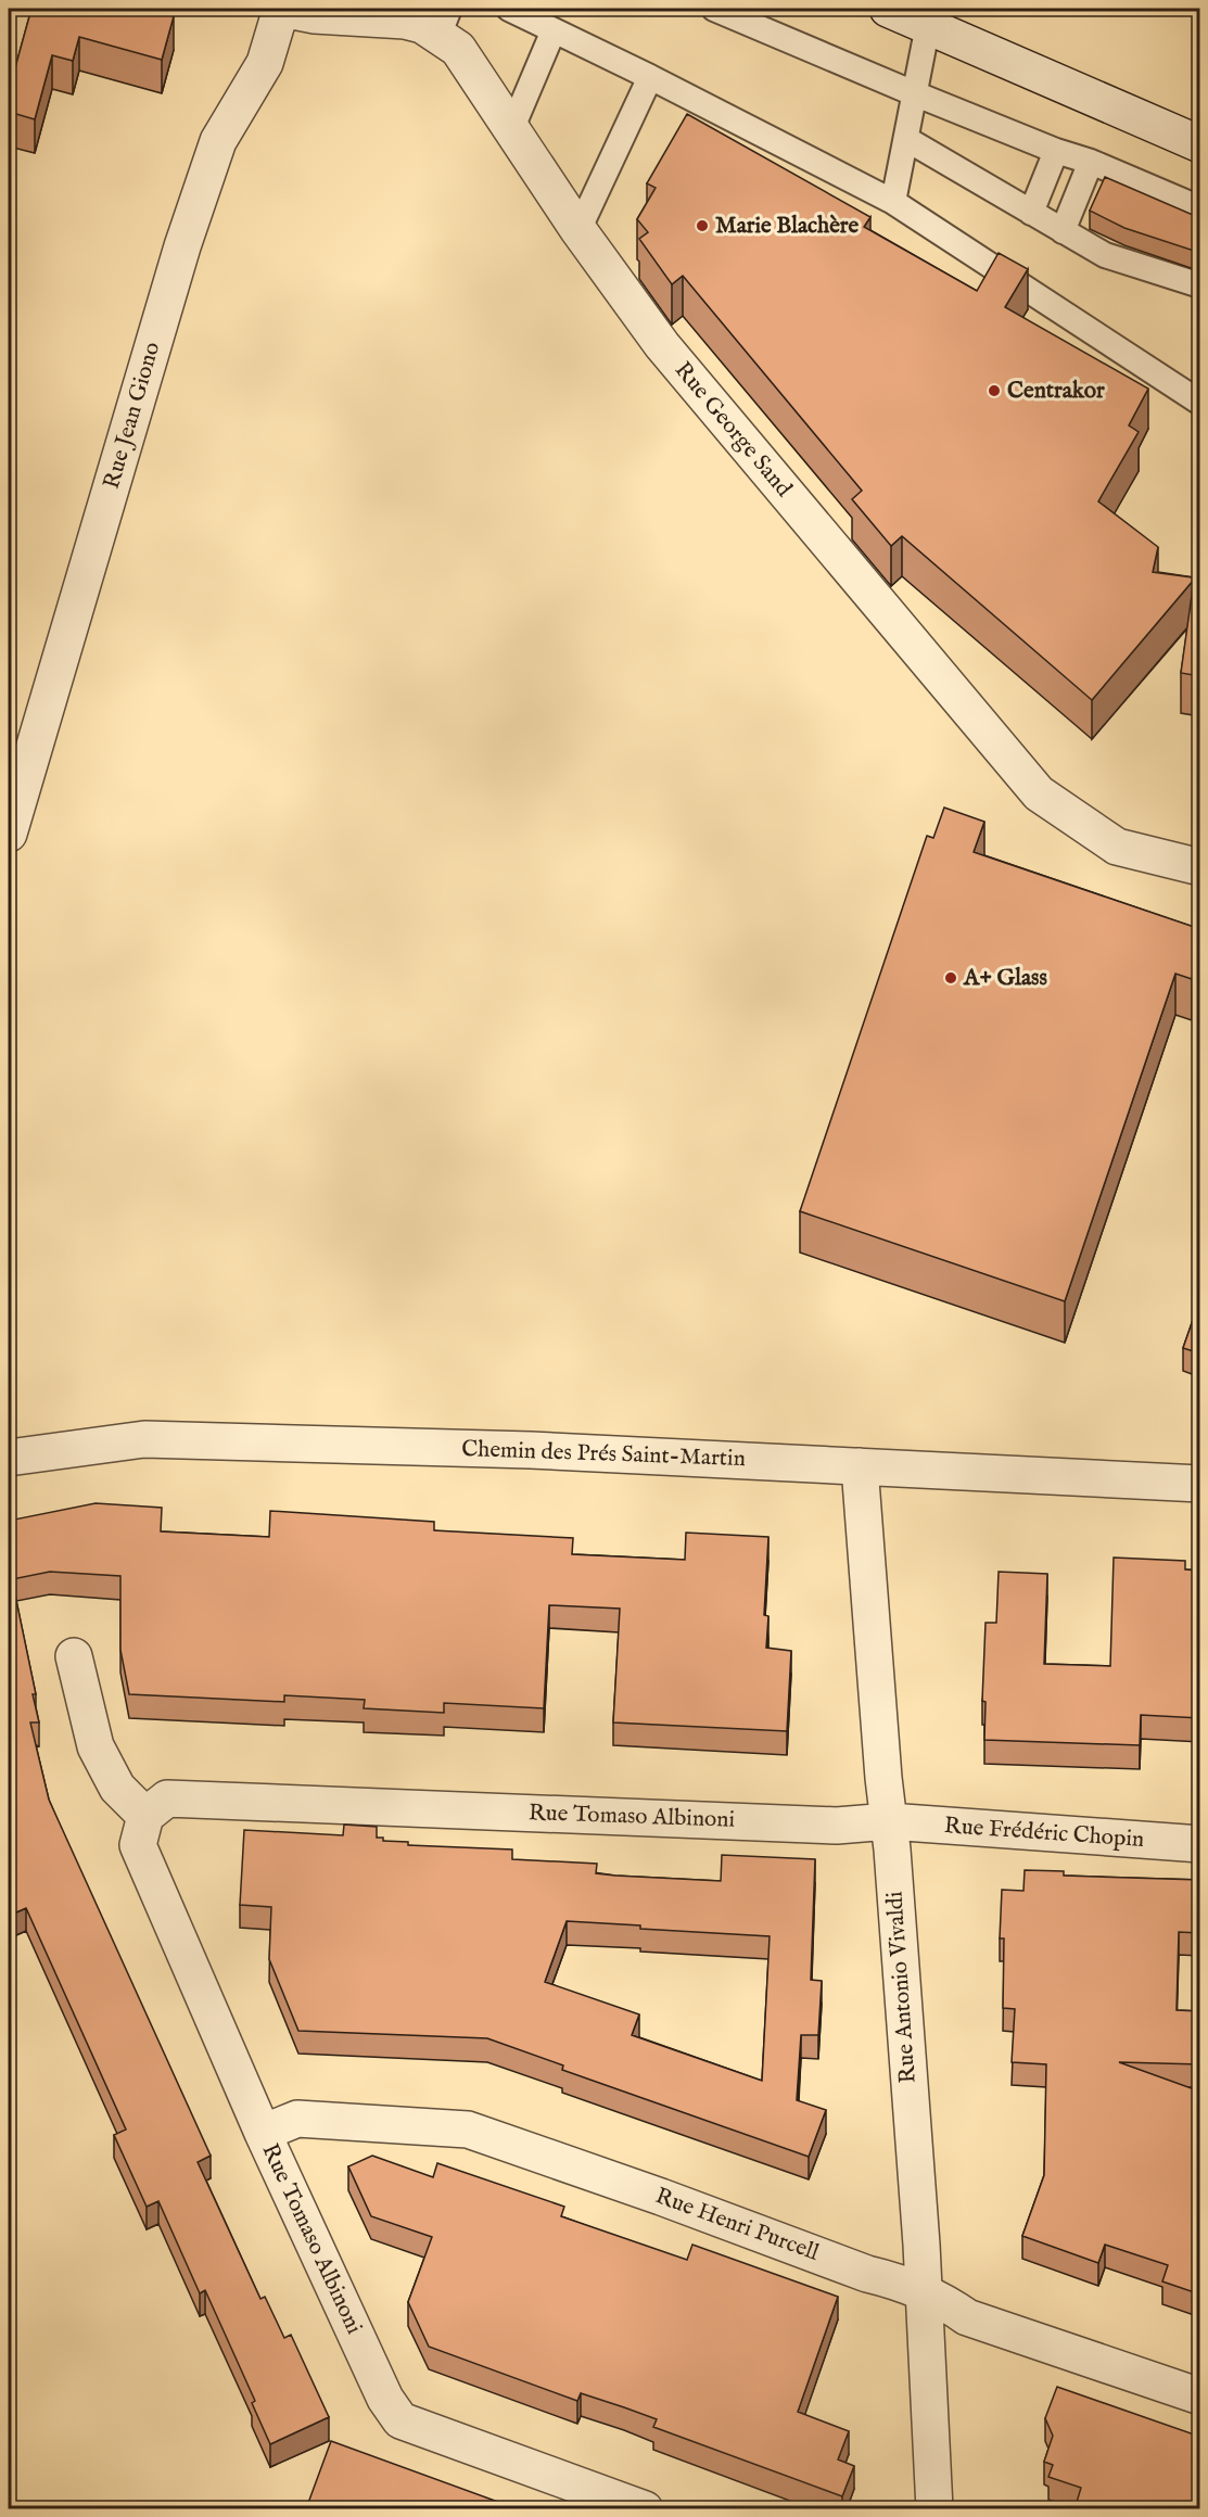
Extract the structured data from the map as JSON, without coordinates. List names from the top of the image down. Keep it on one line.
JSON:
{"streets":{"street":["Rue Jean Giono","Rue George Sand","Chemin des Prés Saint-Martin","Rue Tomaso Albinoni","Rue Frédéric Chopin","Rue Antonio Vivaldi","Rue Henri Purcell"]},"crossings":[["Rue Jean Giono","Rue George Sand"],["Chemin des Prés Saint-Martin","Rue Antonio Vivaldi"],["Rue Tomaso Albinoni","Rue Frédéric Chopin"],["Rue Tomaso Albinoni","Rue Antonio Vivaldi"],["Rue Tomaso Albinoni","Rue Henri Purcell"],["Rue Frédéric Chopin","Rue Antonio Vivaldi"],["Rue Antonio Vivaldi","Rue Henri Purcell"]],"places":["Marie Blachère","Centrakor","A+ Glass"]}
